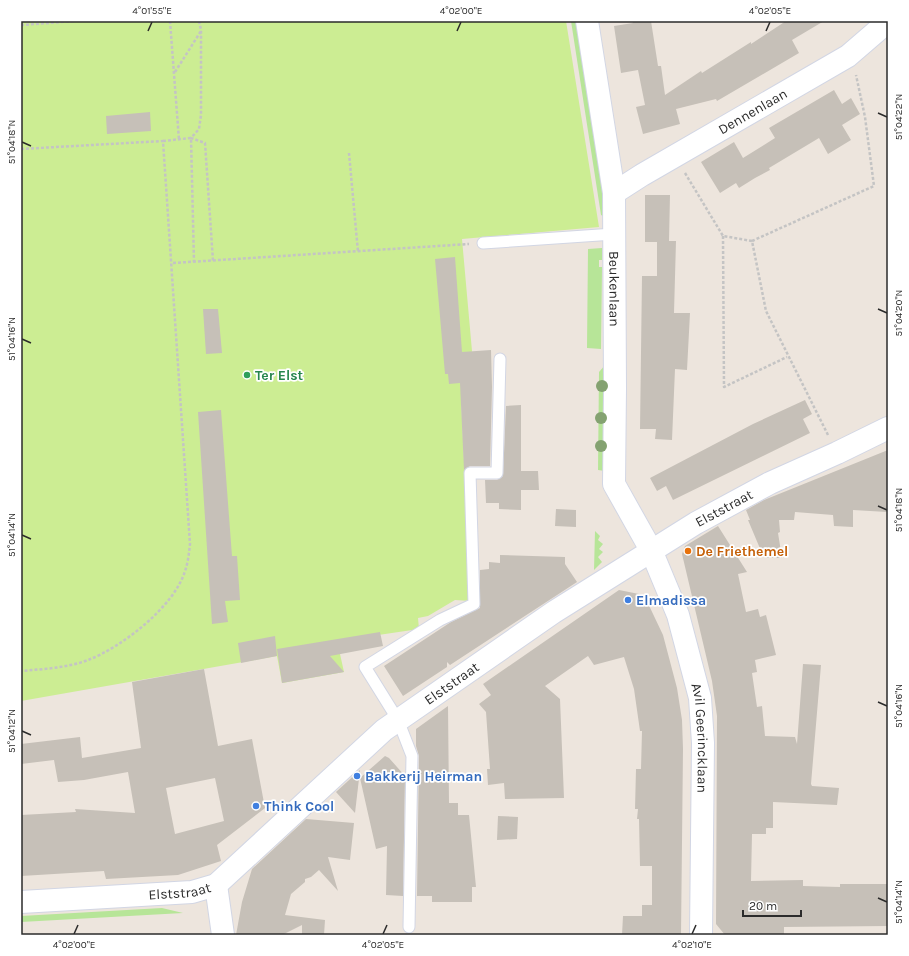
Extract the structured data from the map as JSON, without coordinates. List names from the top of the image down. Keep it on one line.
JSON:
{"streets":{"street":["Dennenlaan","Beukenlaan","Elststraat","Avil Geerincklaan"]},"crossings":[["Dennenlaan","Beukenlaan"],["Beukenlaan","Elststraat"],["Beukenlaan","Avil Geerincklaan"],["Elststraat","Avil Geerincklaan"]],"places":["Ter Elst","De Friethemel","Elmadissa","Bakkerij Heirman","Think Cool"],"scale_bar":"20 m","coordinates":["4°01'55\"E","4°02'00\"E","4°02'05\"E","51°04'22\"N","51°04'18\"N","51°04'20\"N","51°04'16\"N","51°04'14\"N","51°04'12\"N","4°02'10\"E"]}
